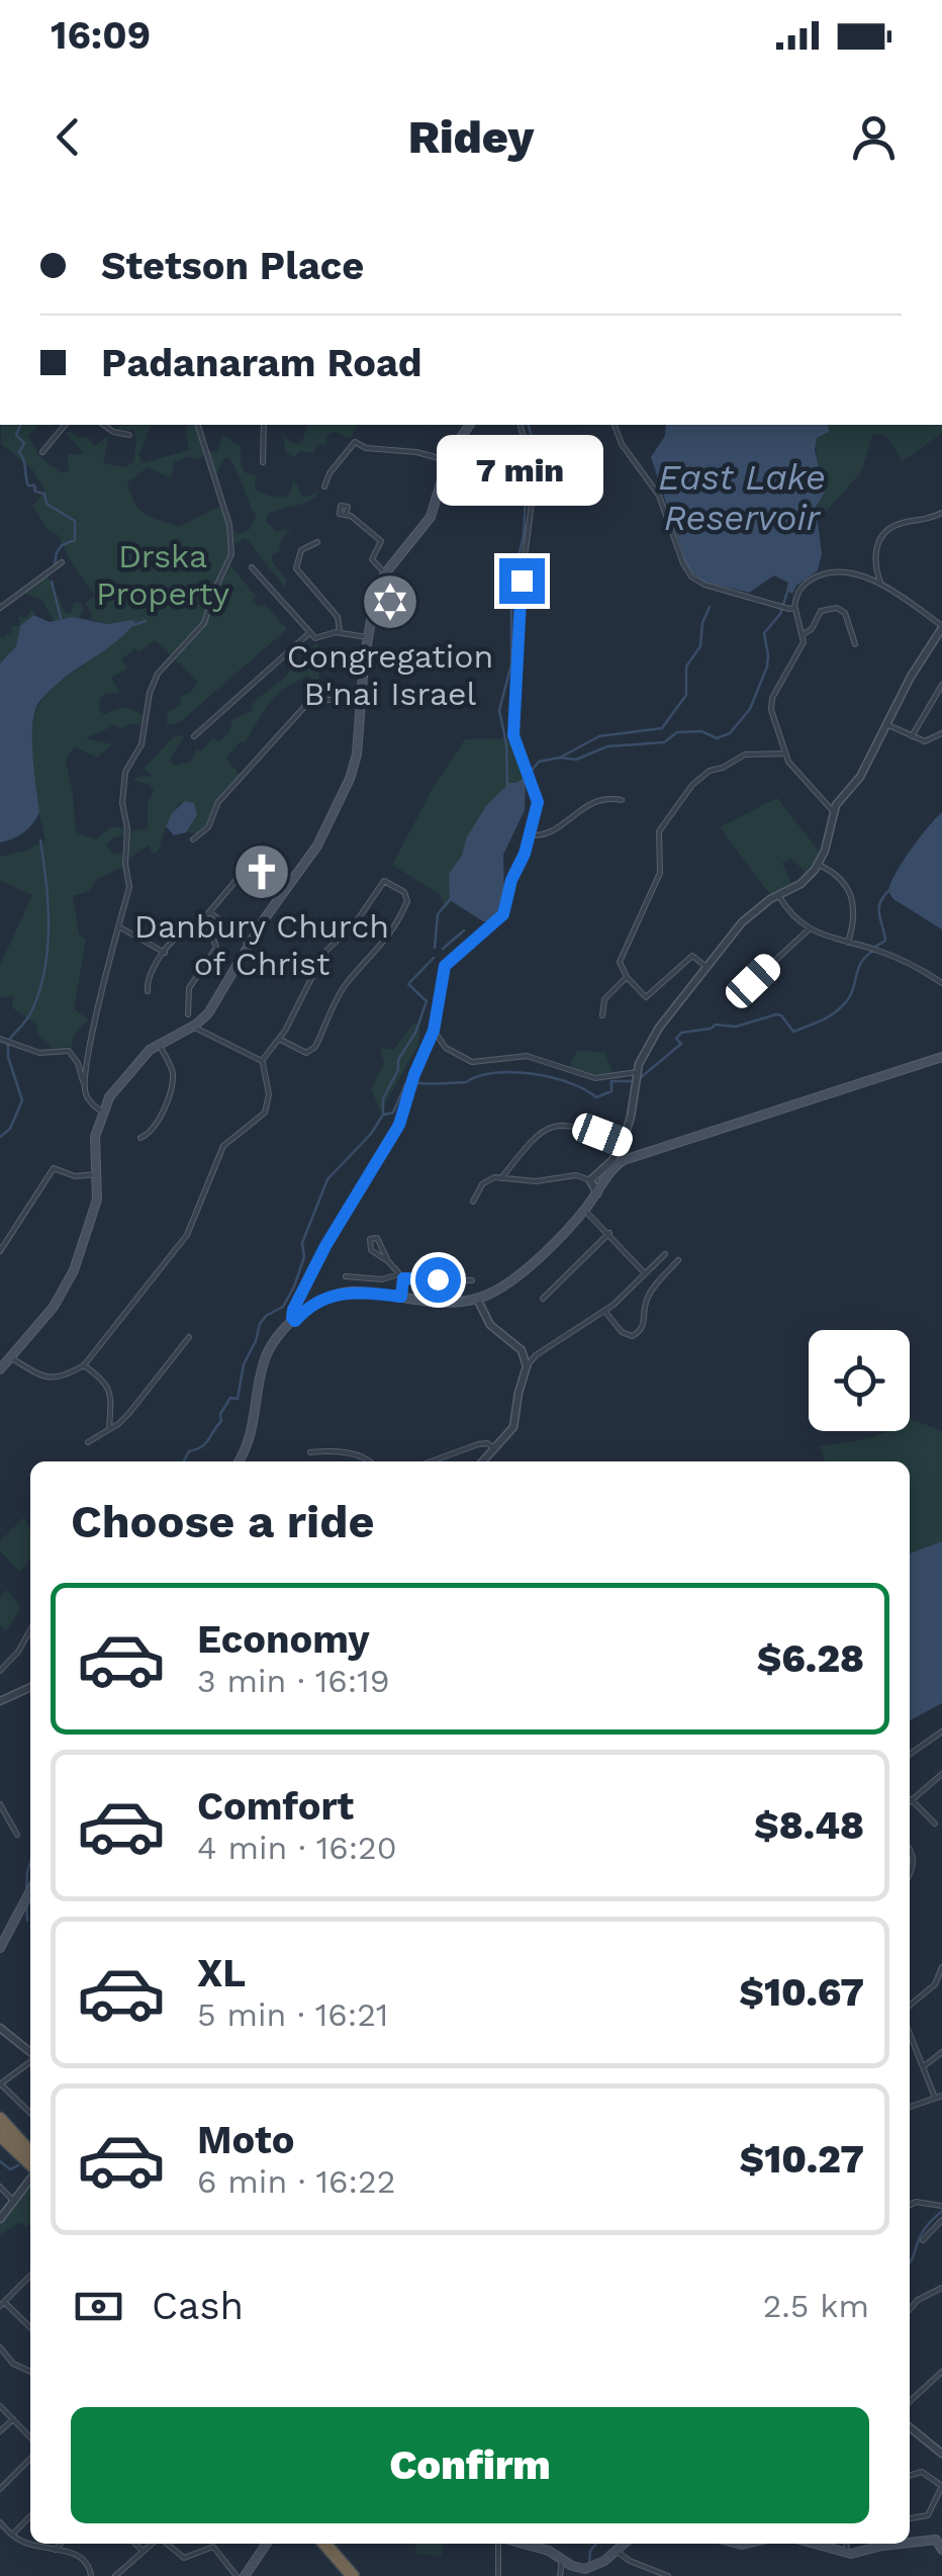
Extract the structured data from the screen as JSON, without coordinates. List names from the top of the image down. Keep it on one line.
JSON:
{"water":["East Lake Reservoir"],"parks":["Drska Property"],"places":{"synagogue":["Congregation B'nai Israel"],"church":["Danbury Church of Christ"]},"page":{"status":"16:09","header":"Ridey","banner":["Stetson Place","Padanaram Road"],"bubble":"7 min","heading":"Choose a ride","list":[{"name":"Economy","note":"3 min · 16:19","value":"$6.28"},{"name":"Comfort","note":"4 min · 16:20","value":"$8.48"},{"name":"XL","note":"5 min · 16:21","value":"$10.67"},{"name":"Moto","note":"6 min · 16:22","value":"$10.27"}],"pay":["Cash","2.5 km"],"buttons":"Confirm"}}
